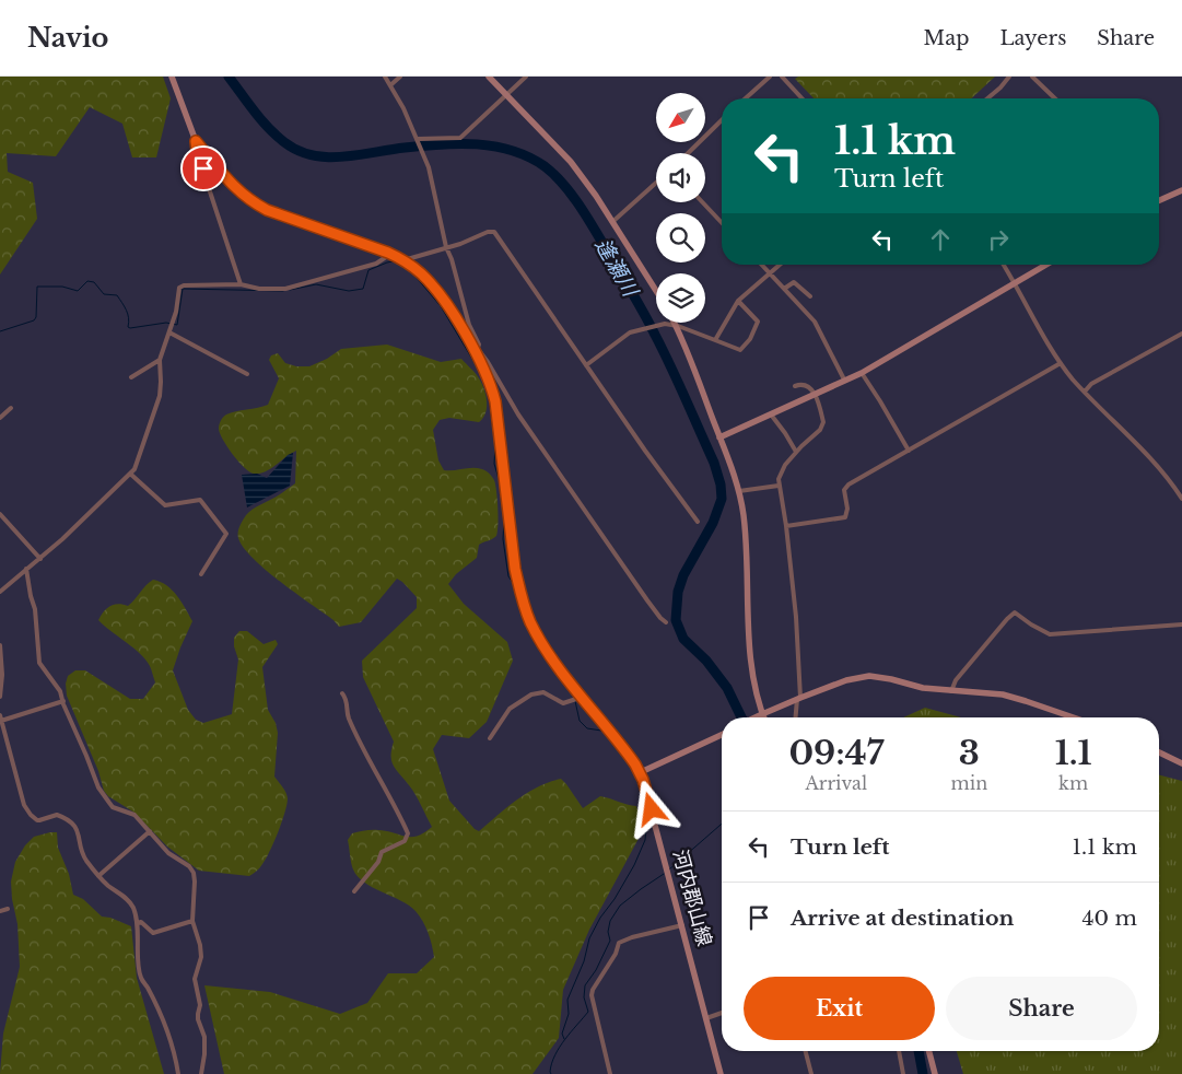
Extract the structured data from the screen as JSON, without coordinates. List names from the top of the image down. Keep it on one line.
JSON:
{"streets":{"street":["河内郡山線"]},"water":["逢瀬川"],"north":"bottom left","page":{"header":"Navio","nav":["Map","Layers","Share"],"turn":["1.1 km","Turn left"],"eta":["09:47","Arrival","3","min","1.1","km"],"list":[{"name":"Turn left","value":"1.1 km"},{"name":"Arrive at destination","value":"40 m"}],"buttons":["Exit","Share"]}}
